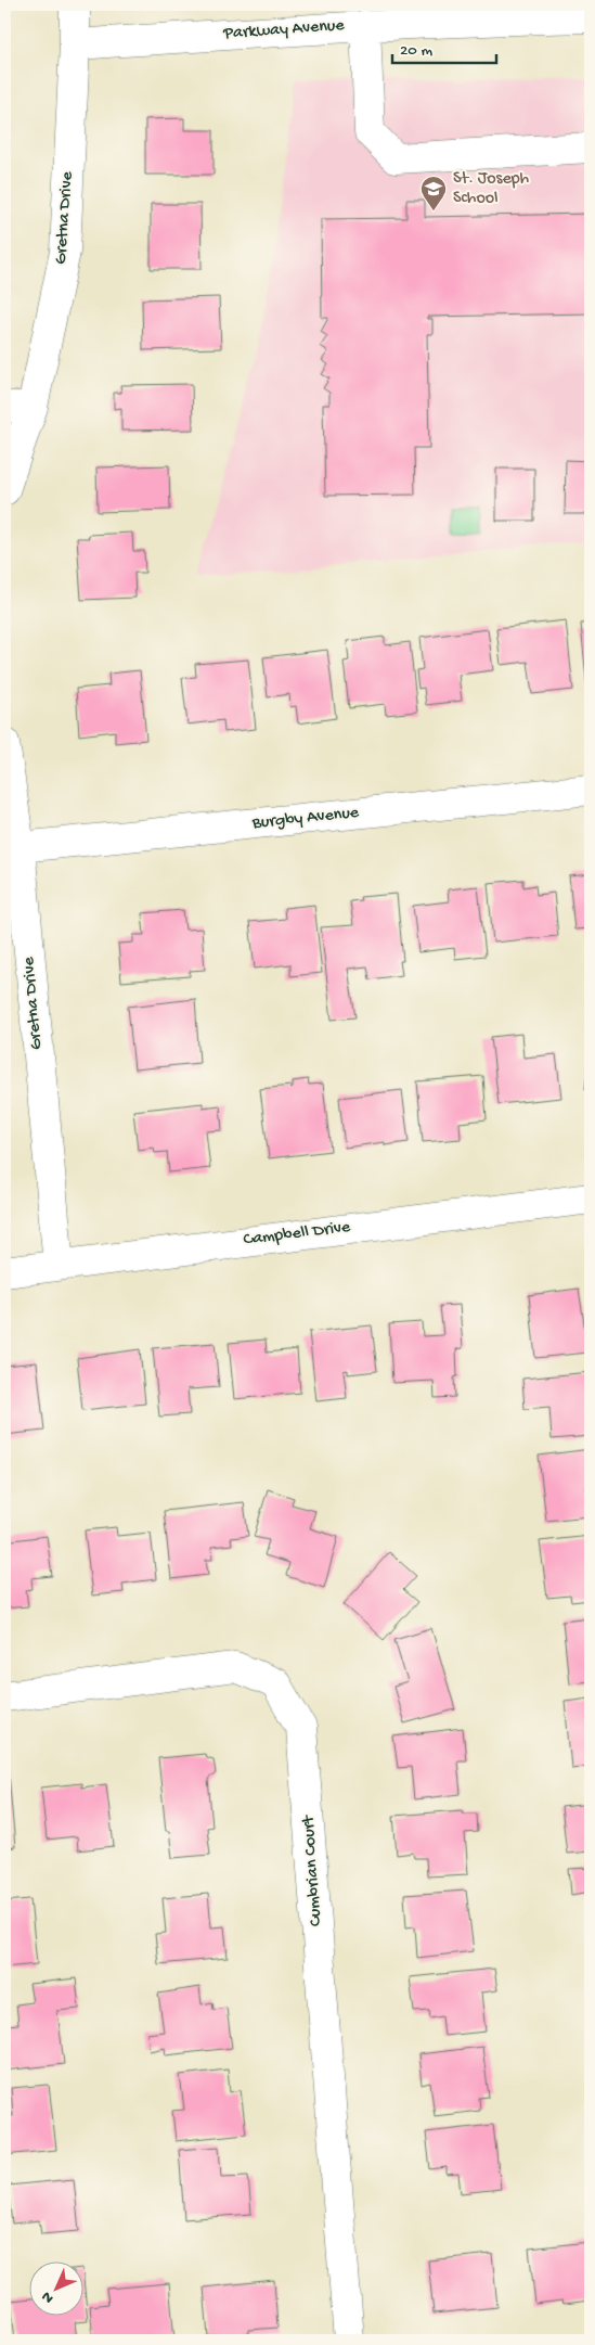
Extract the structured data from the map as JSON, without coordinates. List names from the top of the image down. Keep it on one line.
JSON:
{"streets":{"street":["Parkway Avenue","Gretna Drive","Burgby Avenue","Campbell Drive","Cumbrian Court"]},"crossings":[["Parkway Avenue","Gretna Drive"],["Gretna Drive","Burgby Avenue"],["Gretna Drive","Campbell Drive"]],"places":{"school or university":["St. Joseph School"]},"scale_bar":"20 m","north":"bottom left"}
